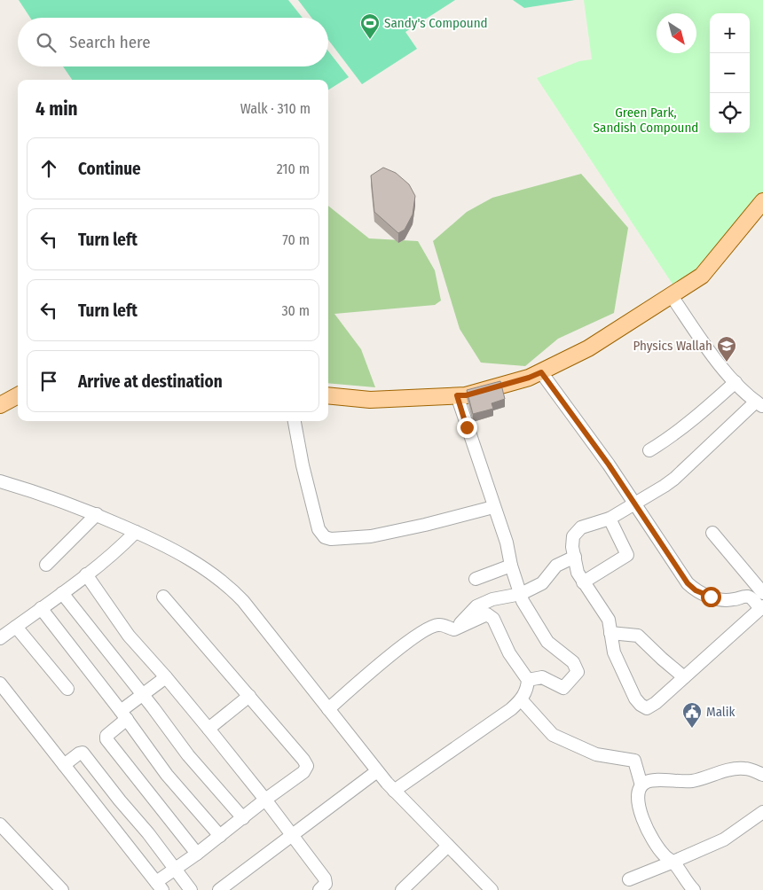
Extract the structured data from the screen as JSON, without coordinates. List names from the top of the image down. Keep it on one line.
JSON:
{"parks":["Green Park, Sandish Compound"],"places":{"sports":["Sandy's Compound"],"school or university":["Physics Wallah"],"public building":["Malik"]},"north":"bottom right","page":{"map_buttons":["+","−"],"search":"Search here","heading":["4 min","Walk · 310 m"],"list":[["Continue","210 m"],["Turn left","70 m"],["Turn left","30 m"],"Arrive at destination"]}}
